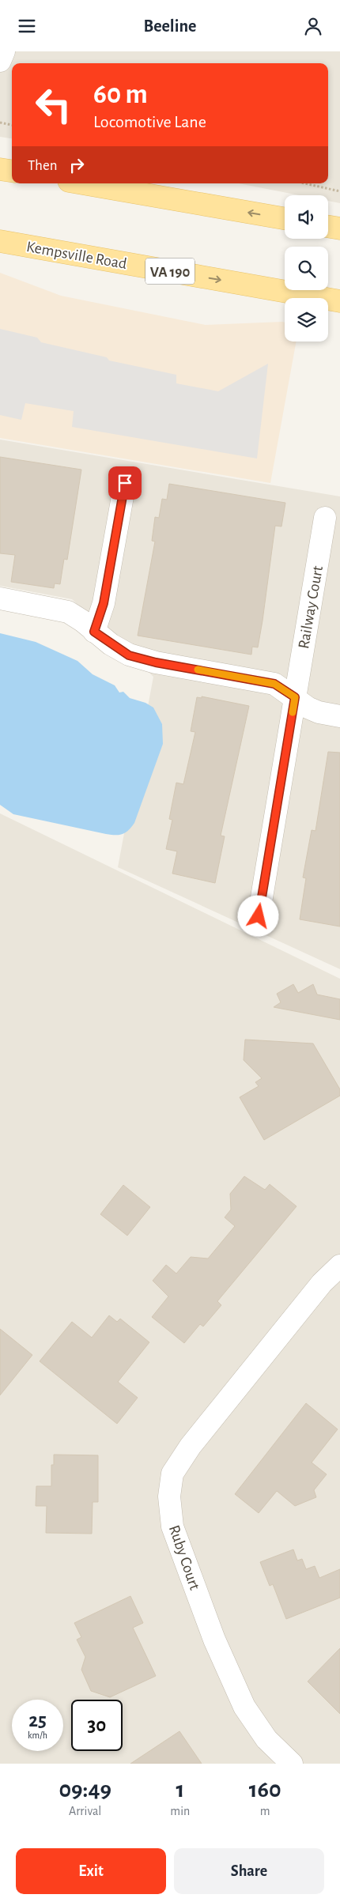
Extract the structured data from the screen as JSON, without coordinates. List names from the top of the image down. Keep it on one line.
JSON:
{"streets":{"main road":["Kempsville Road","VA 190"],"street":["Railway Court","Ruby Court"]},"page":{"header":"Beeline","turn":["60 m","Locomotive Lane"],"then":"Then","speed":"25 km/h","limit":"30","eta":["09:49","Arrival","1","min","160","m"],"buttons":["Exit","Share"]}}
